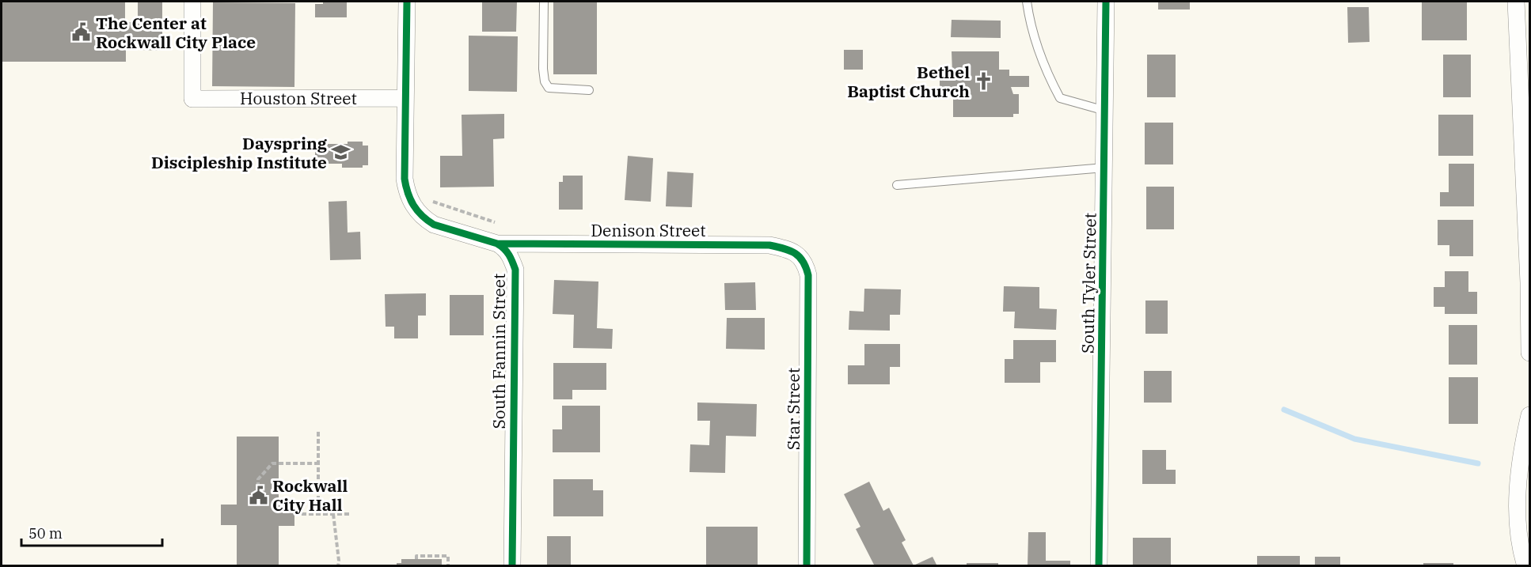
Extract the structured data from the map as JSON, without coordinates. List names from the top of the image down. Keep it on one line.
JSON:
{"streets":{"street":["Houston Street","Denison Street","South Tyler Street","South Fannin Street","Star Street"]},"crossings":[["Denison Street","South Fannin Street"],["Denison Street","Star Street"]],"places":{"public building":["The Center at Rockwall City Place","Rockwall City Hall"],"church":["Bethel Baptist Church"],"school or university":["Dayspring Discipleship Institute"]},"scale_bar":"50 m"}
